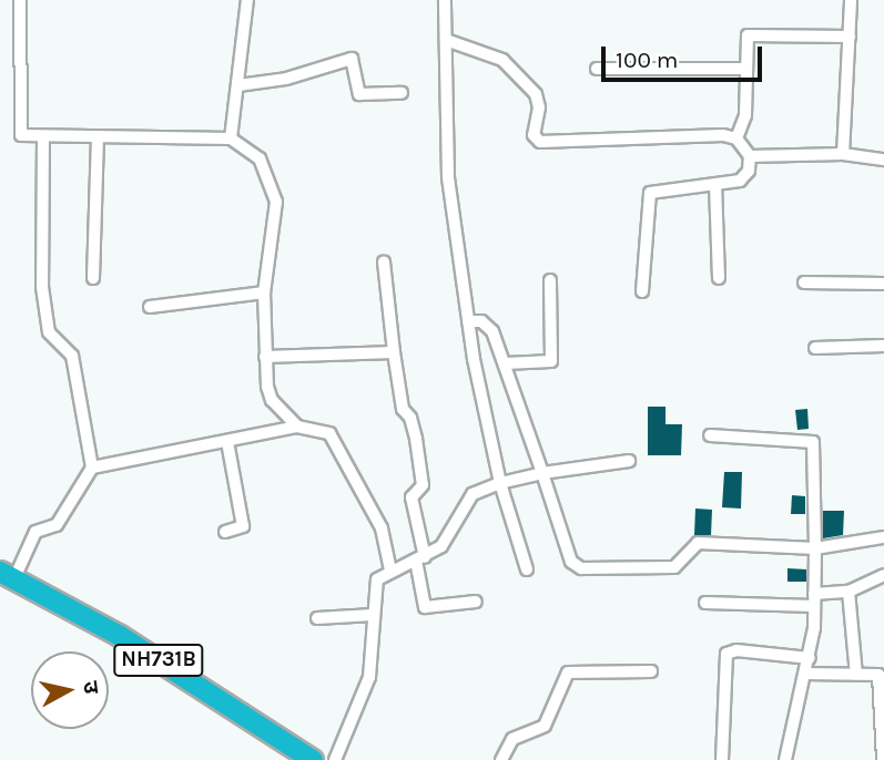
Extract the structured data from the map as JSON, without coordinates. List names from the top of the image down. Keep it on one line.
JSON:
{"streets":{"highway":["NH731B"]},"scale_bar":"100 m","north":"right"}
